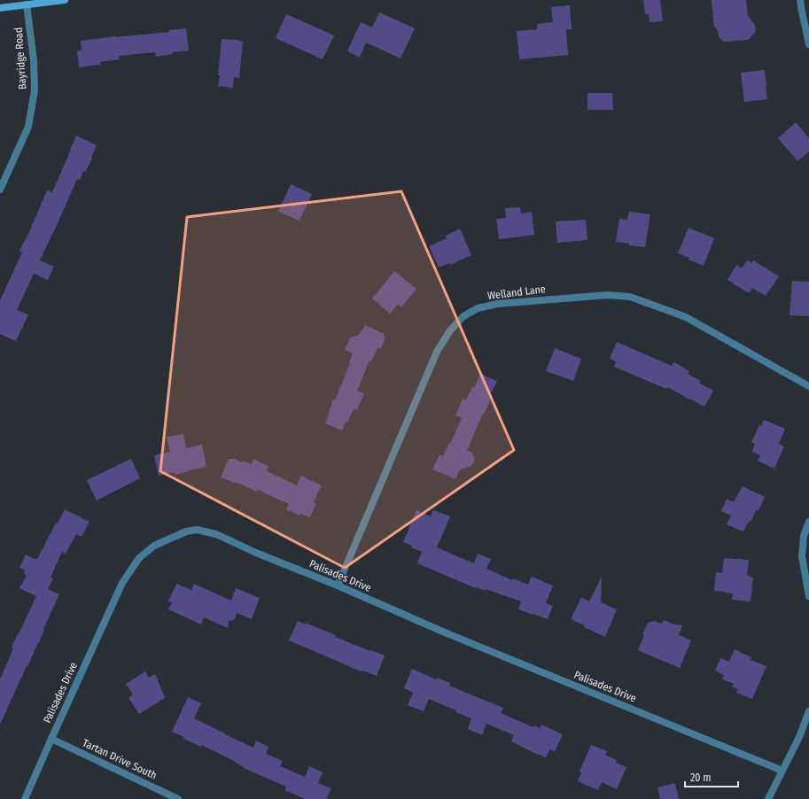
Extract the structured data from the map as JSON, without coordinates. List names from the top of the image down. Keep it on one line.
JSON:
{"streets":{"street":["Bayridge Road","Welland Lane","Palisades Drive","Tartan Drive South"]},"crossings":[["Welland Lane","Palisades Drive"],["Palisades Drive","Tartan Drive South"]],"scale_bar":"20 m"}
